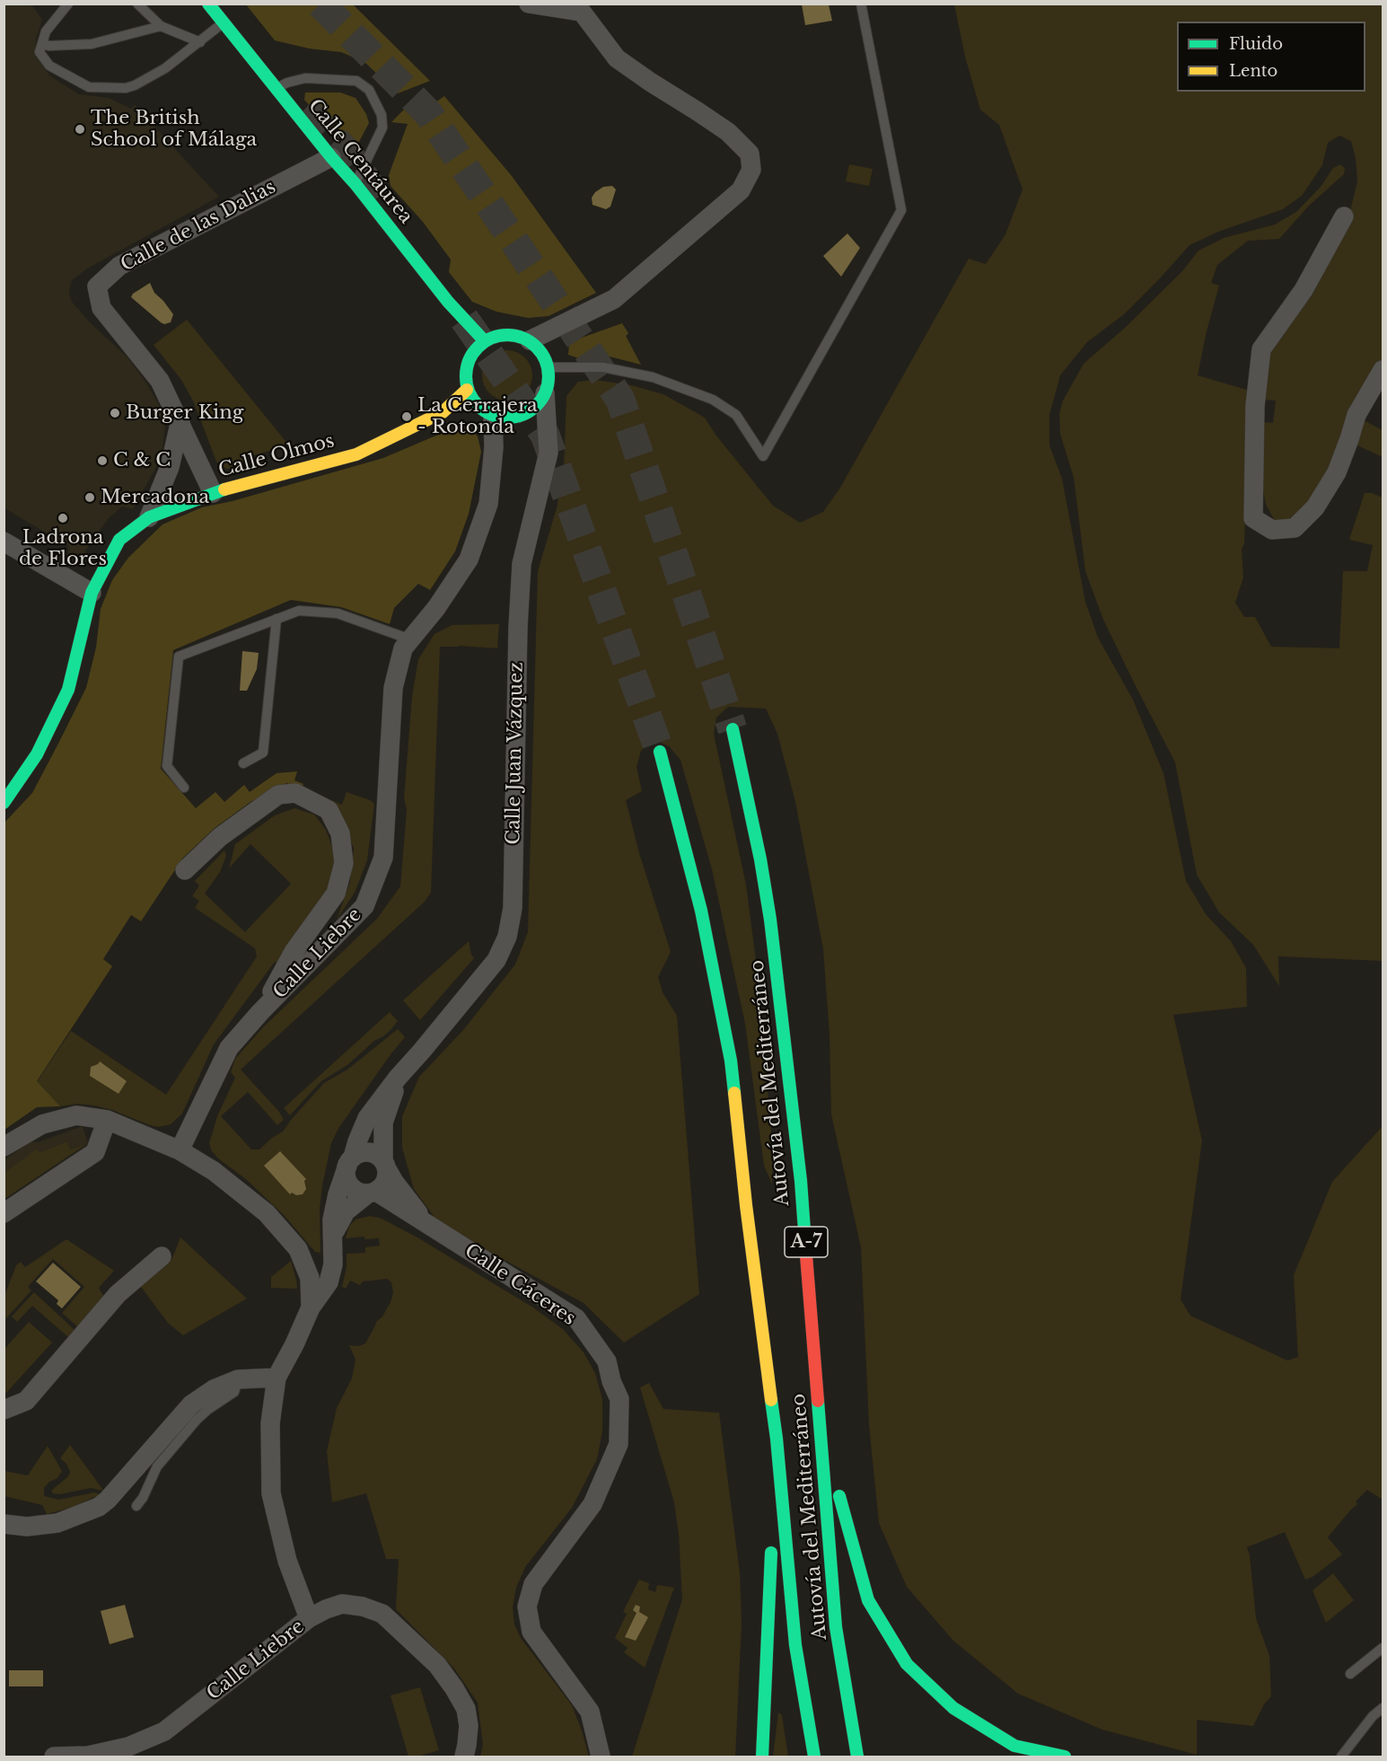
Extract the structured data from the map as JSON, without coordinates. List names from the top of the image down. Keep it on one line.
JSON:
{"streets":{"main road":["Calle Centáurea","Calle Olmos","Autovía del Mediterráneo","A-7"],"street":["Calle de las Dalias","Calle Juan Vázquez","Calle Liebre","Calle Cáceres"]},"crossings":[["Calle Centáurea","Calle de las Dalias"],["Calle Centáurea","Calle Olmos"],["Calle Centáurea","Calle Juan Vázquez"],["Calle Centáurea","Calle Liebre"],["Calle de las Dalias","Calle Olmos"],["Calle Olmos","Calle Juan Vázquez"],["Calle Olmos","Calle Liebre"],["Calle Juan Vázquez","Calle Liebre"],["Calle Juan Vázquez","Calle Cáceres"],["Calle Liebre","Calle Cáceres"]],"places":["The British School of Málaga","Burger King","La Cerrajera - Rotonda","C & C","Mercadona","Ladrona de Flores"],"legend":["Fluido","Lento"]}
